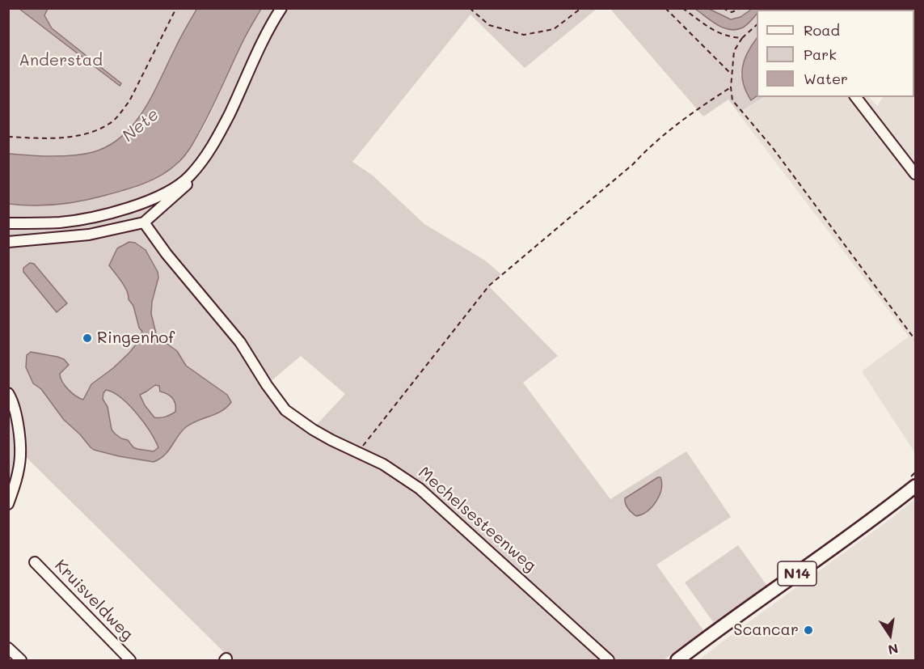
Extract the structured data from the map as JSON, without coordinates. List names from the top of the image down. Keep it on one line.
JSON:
{"streets":{"main road":["N14"],"street":["Mechelsesteenweg","Kruisveldweg"]},"water":["Nete"],"parks":["Anderstad"],"places":["Ringenhof","Scancar"],"legend":["Road","Park","Water"],"north":"bottom"}
